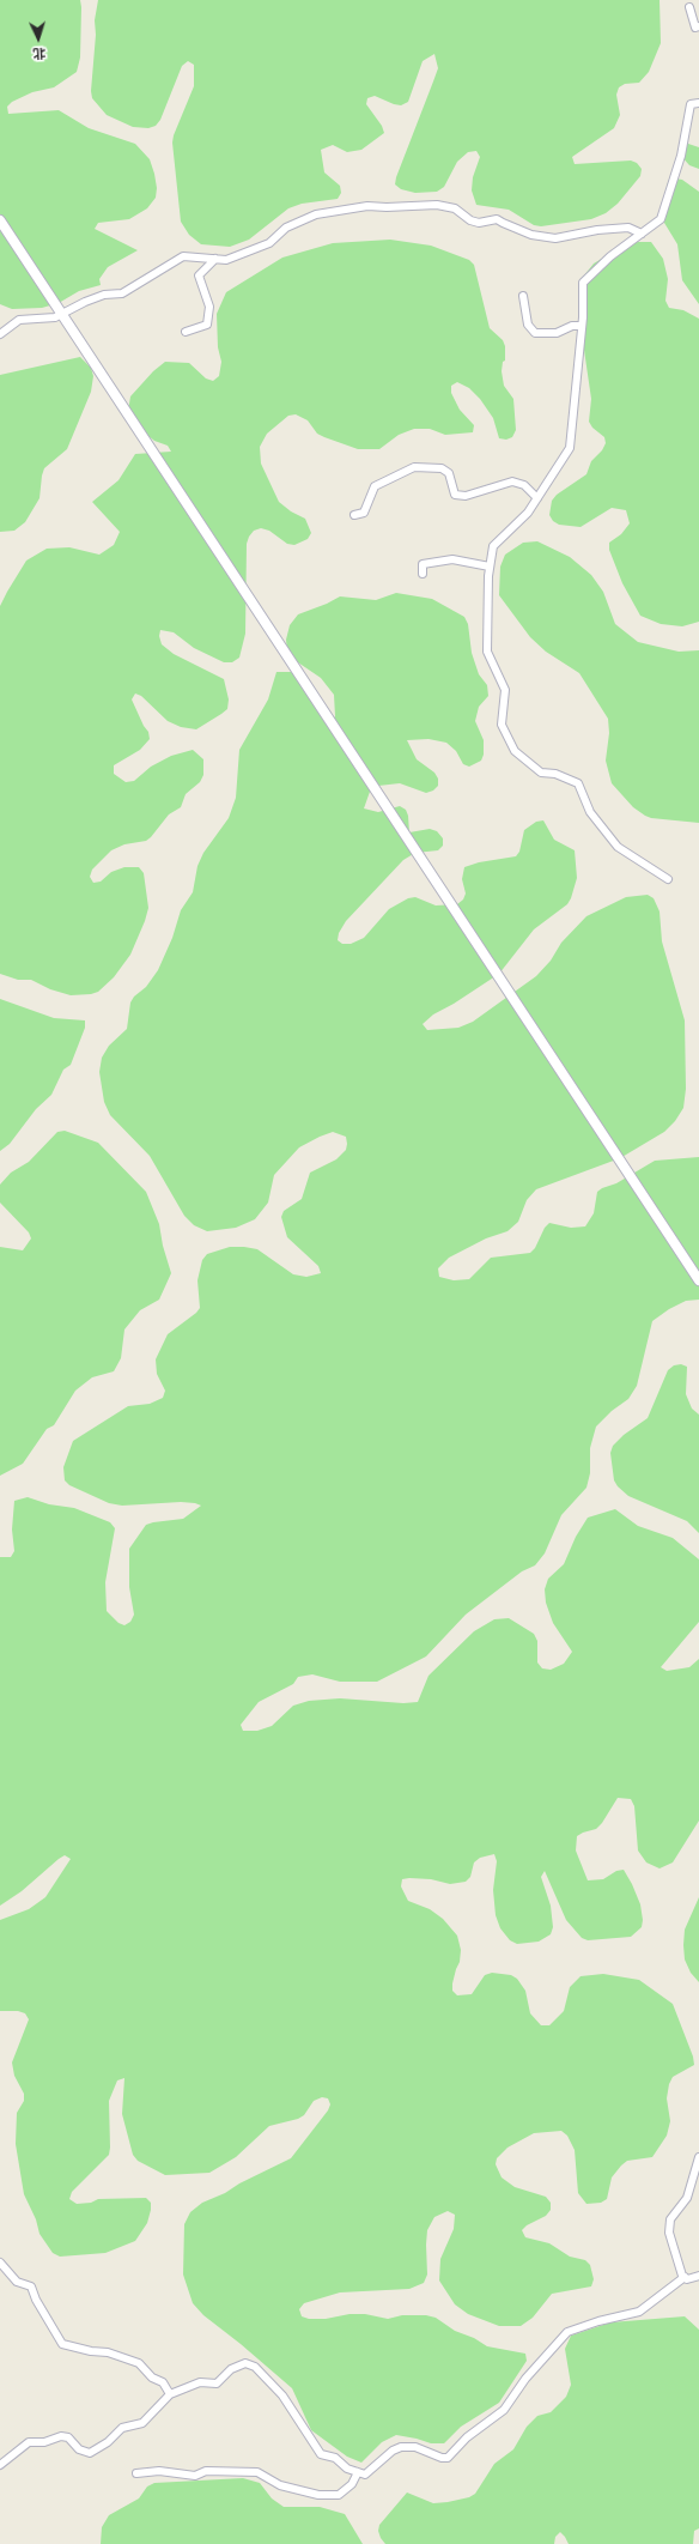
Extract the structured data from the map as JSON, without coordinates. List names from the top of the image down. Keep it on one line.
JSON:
{"north":"bottom"}
